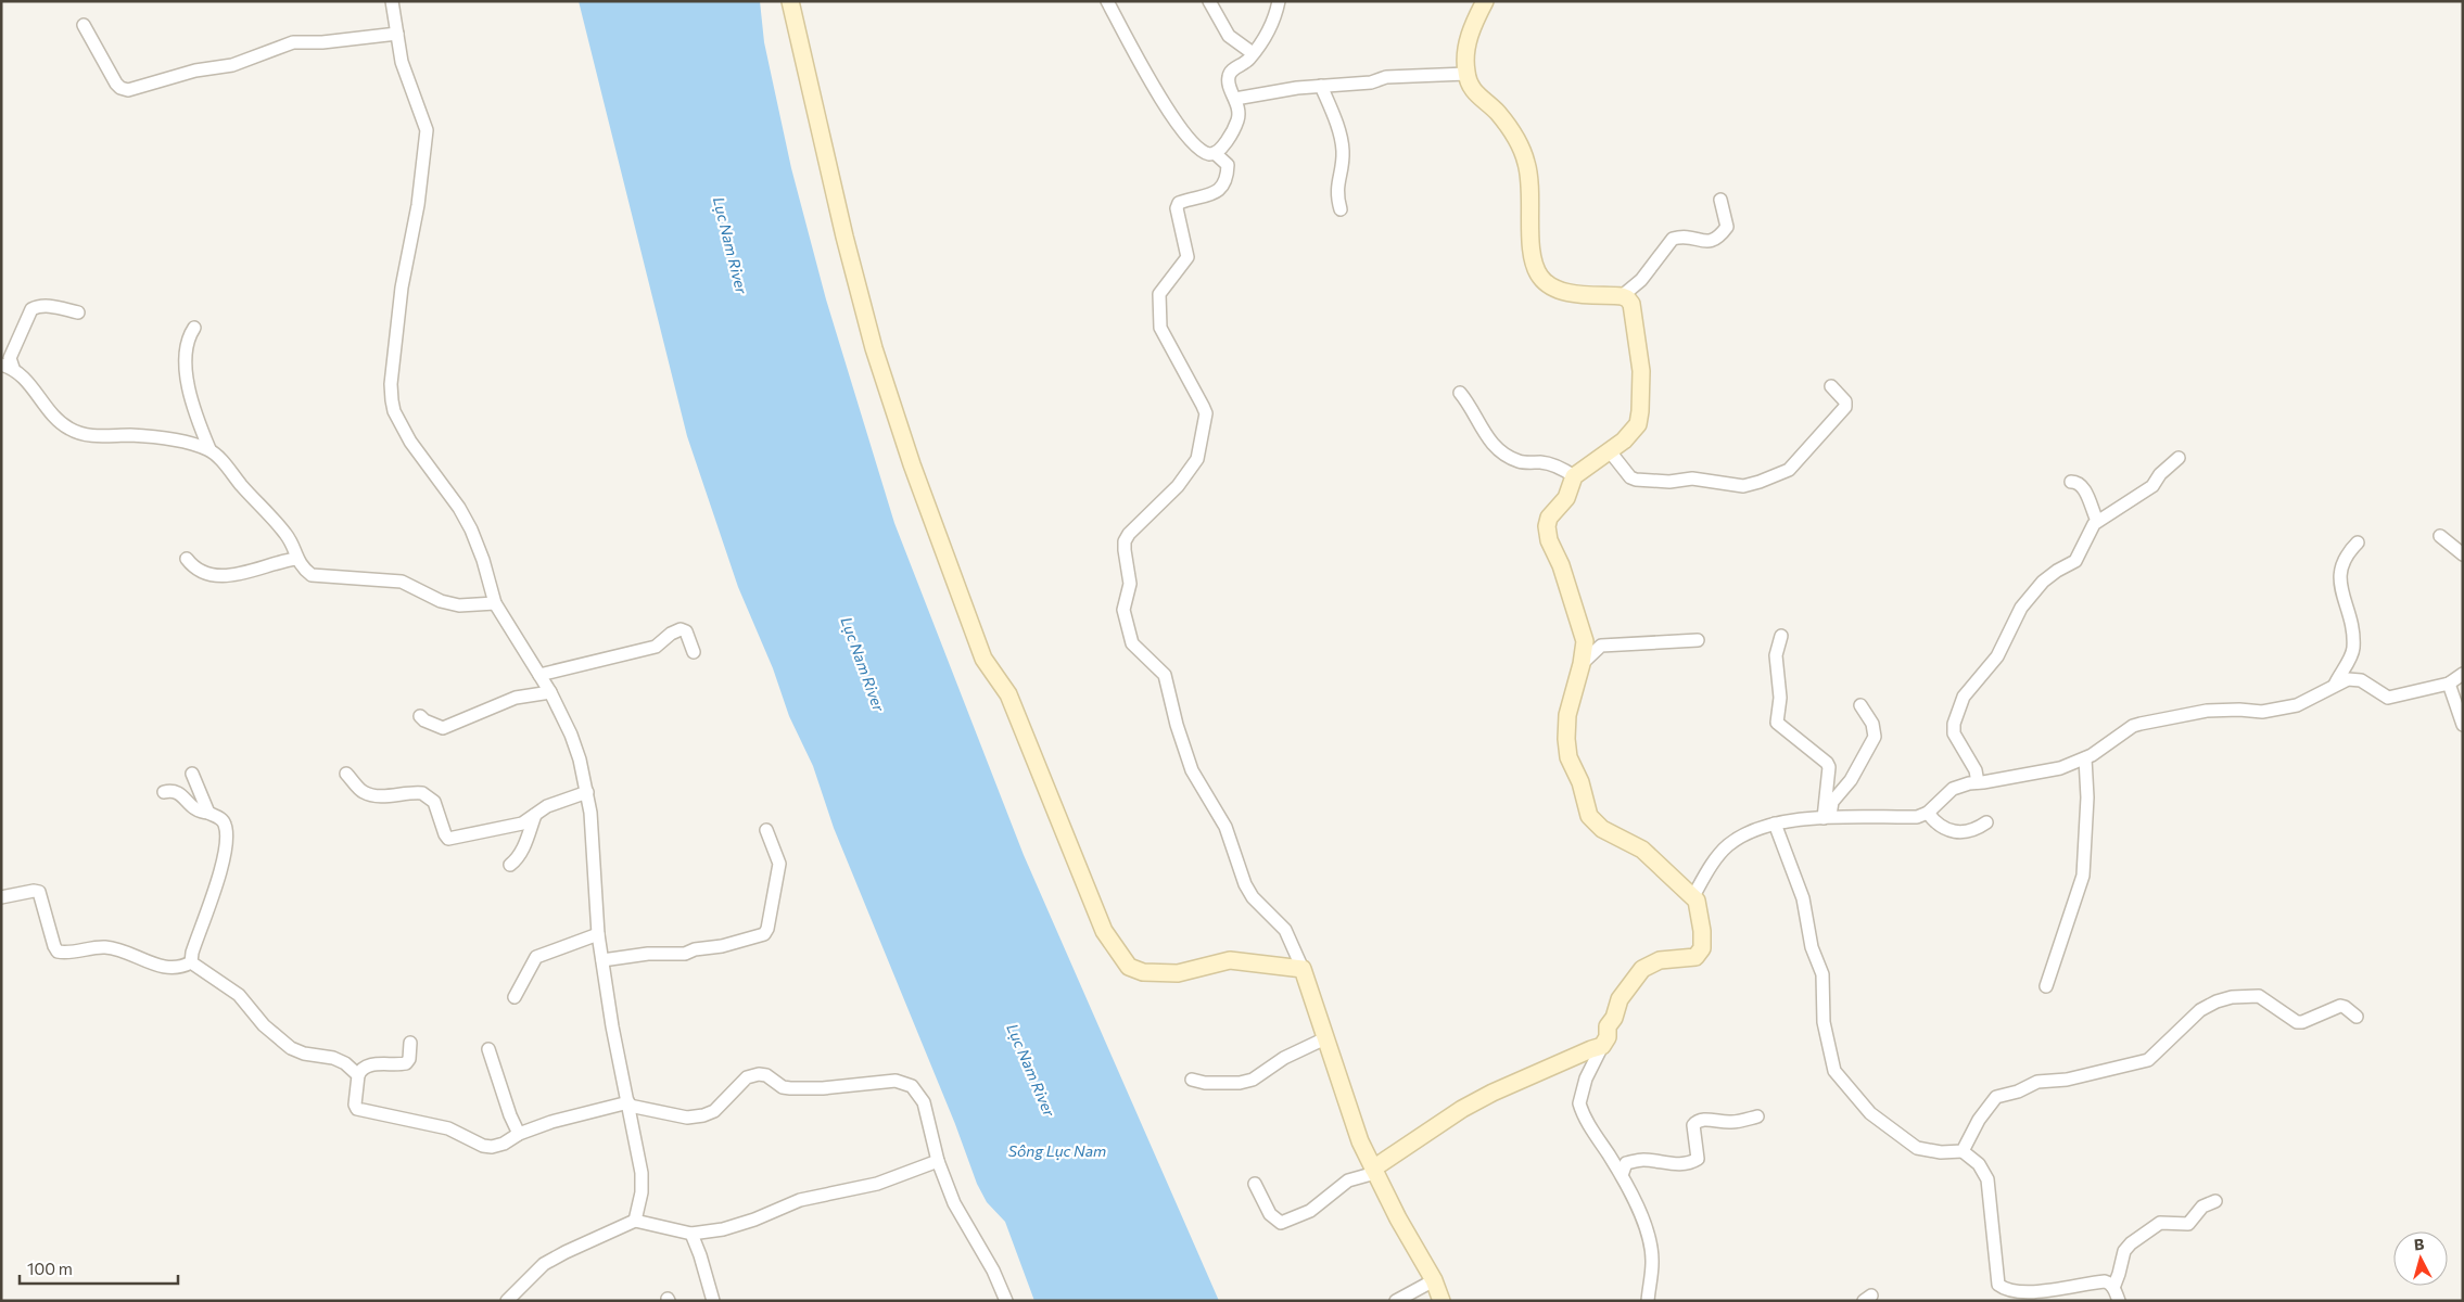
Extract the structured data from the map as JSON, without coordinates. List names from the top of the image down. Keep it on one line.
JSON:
{"water":["Lục Nam River","Sông Lục Nam"],"scale_bar":"100 m","north":"top"}
